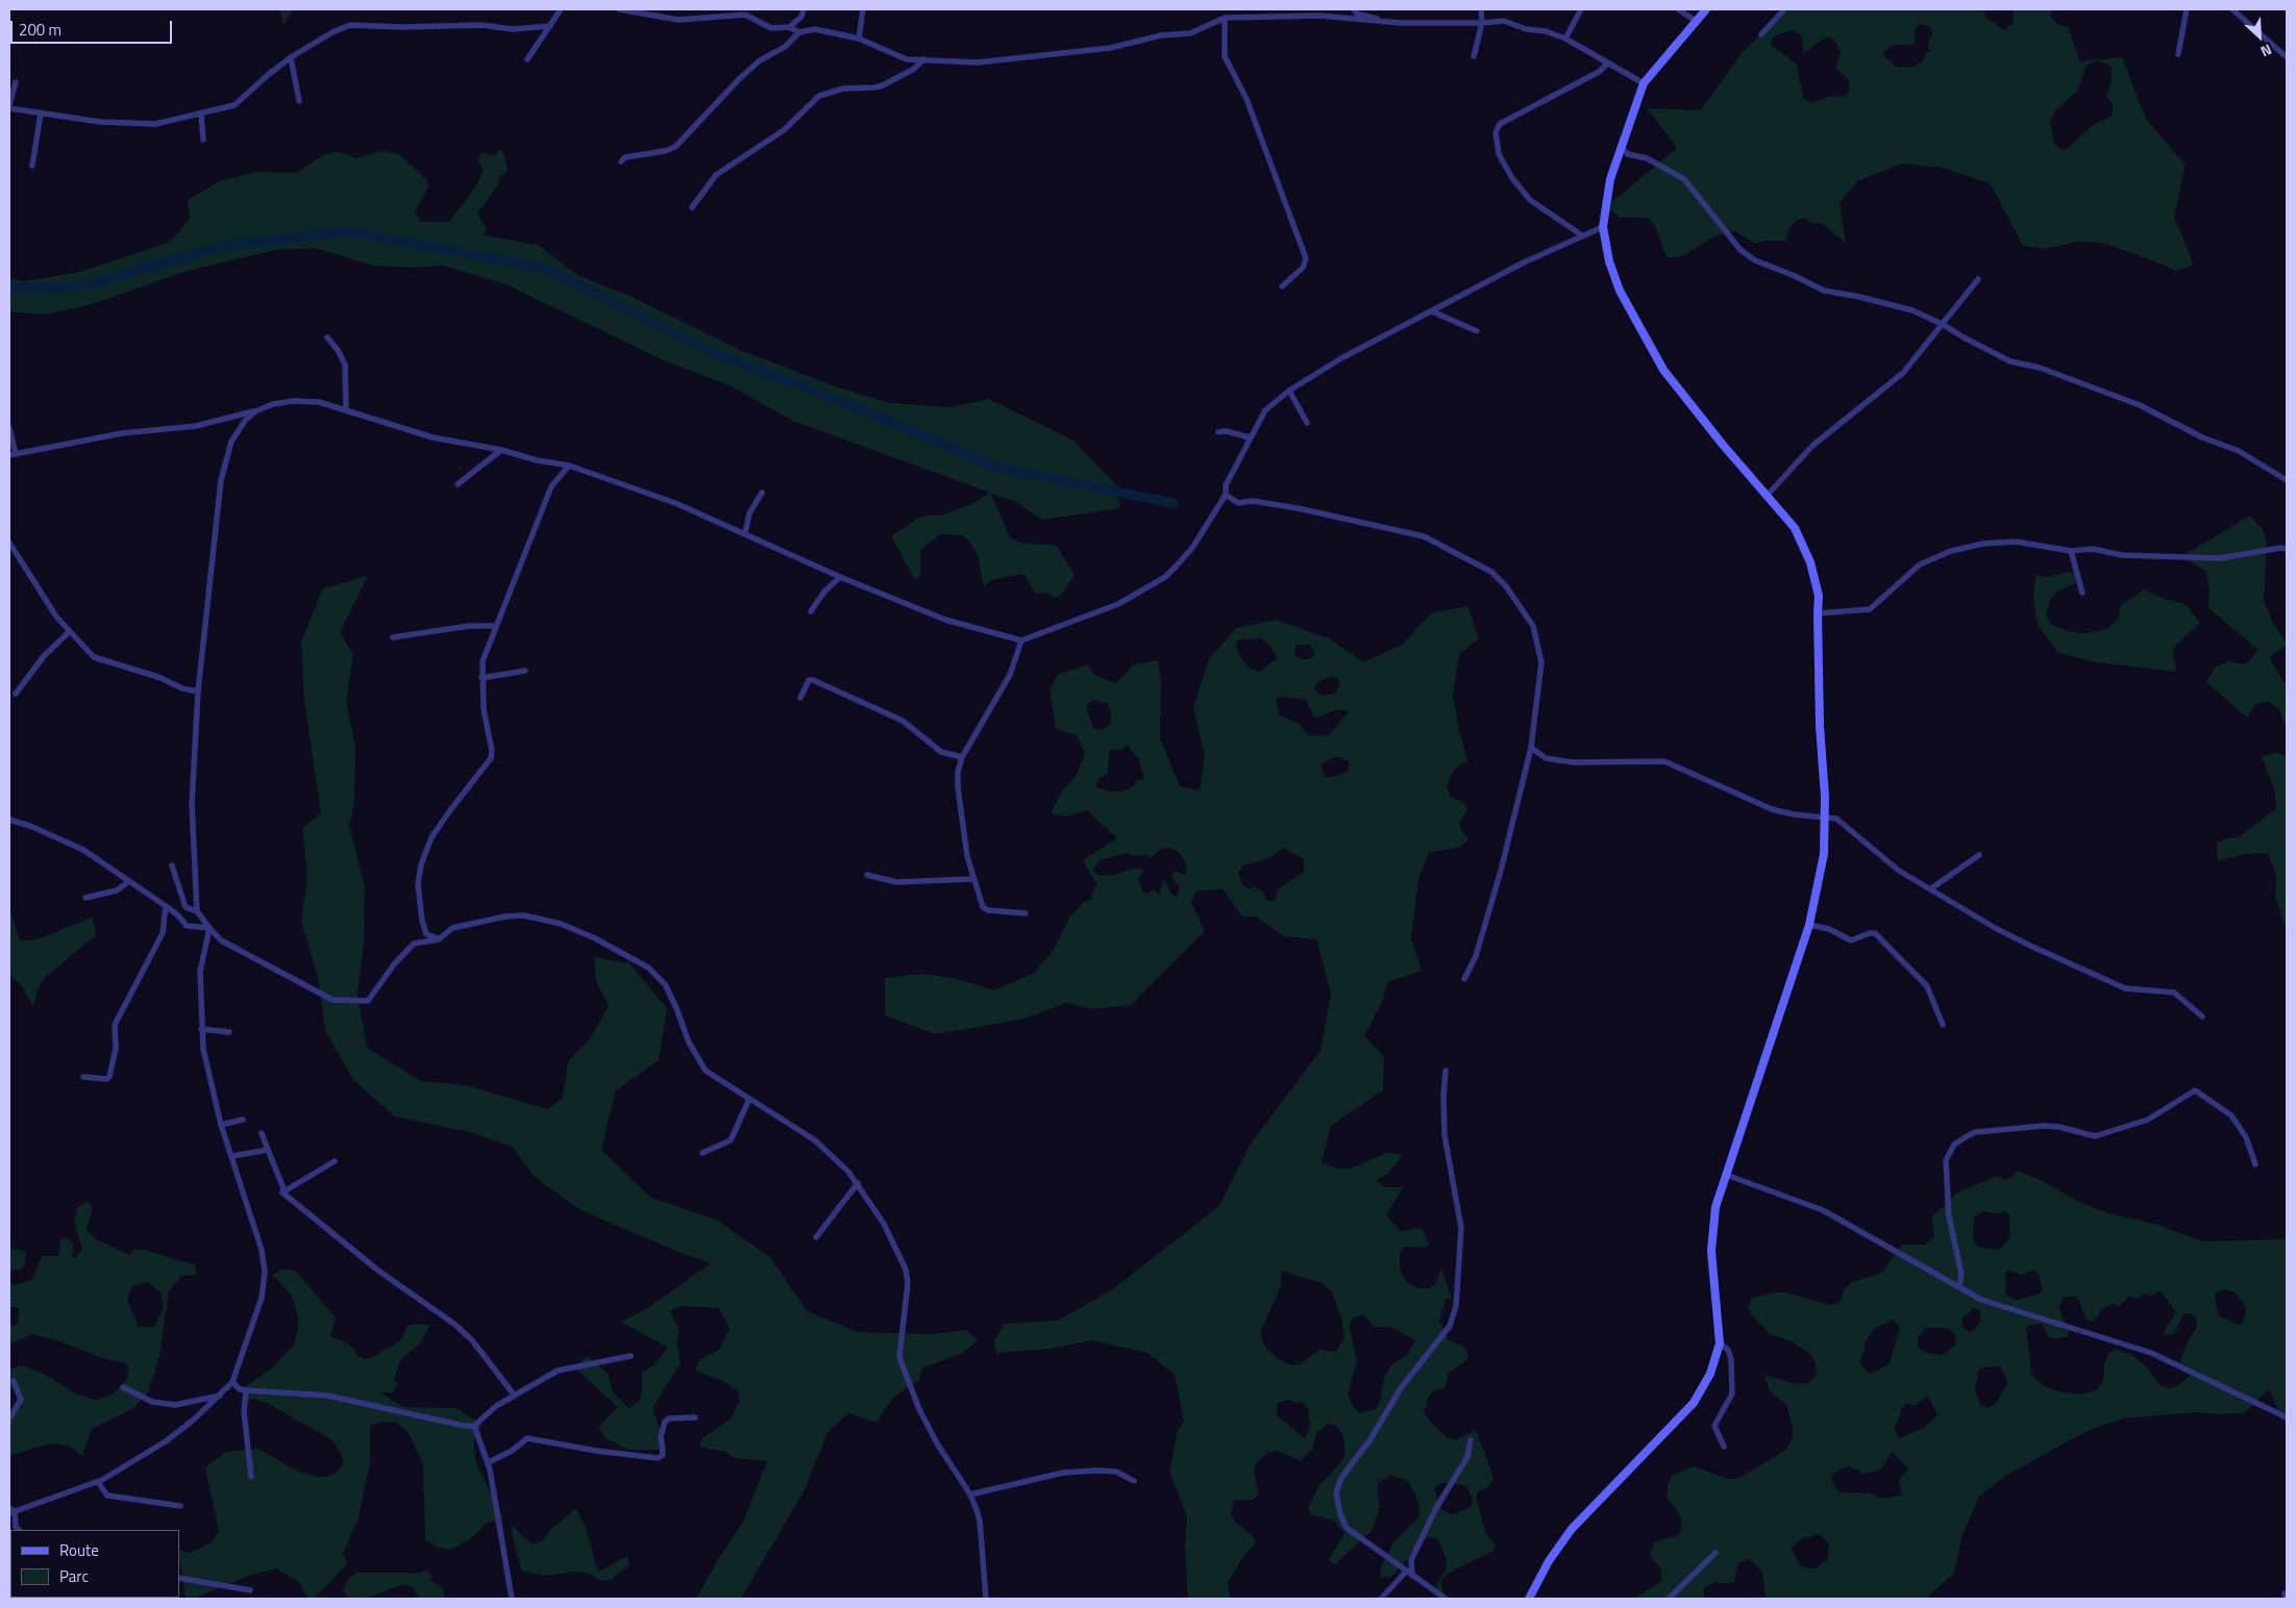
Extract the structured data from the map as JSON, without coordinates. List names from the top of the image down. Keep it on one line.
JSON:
{"legend":["Route","Parc"],"scale_bar":"200 m","north":"bottom right"}
